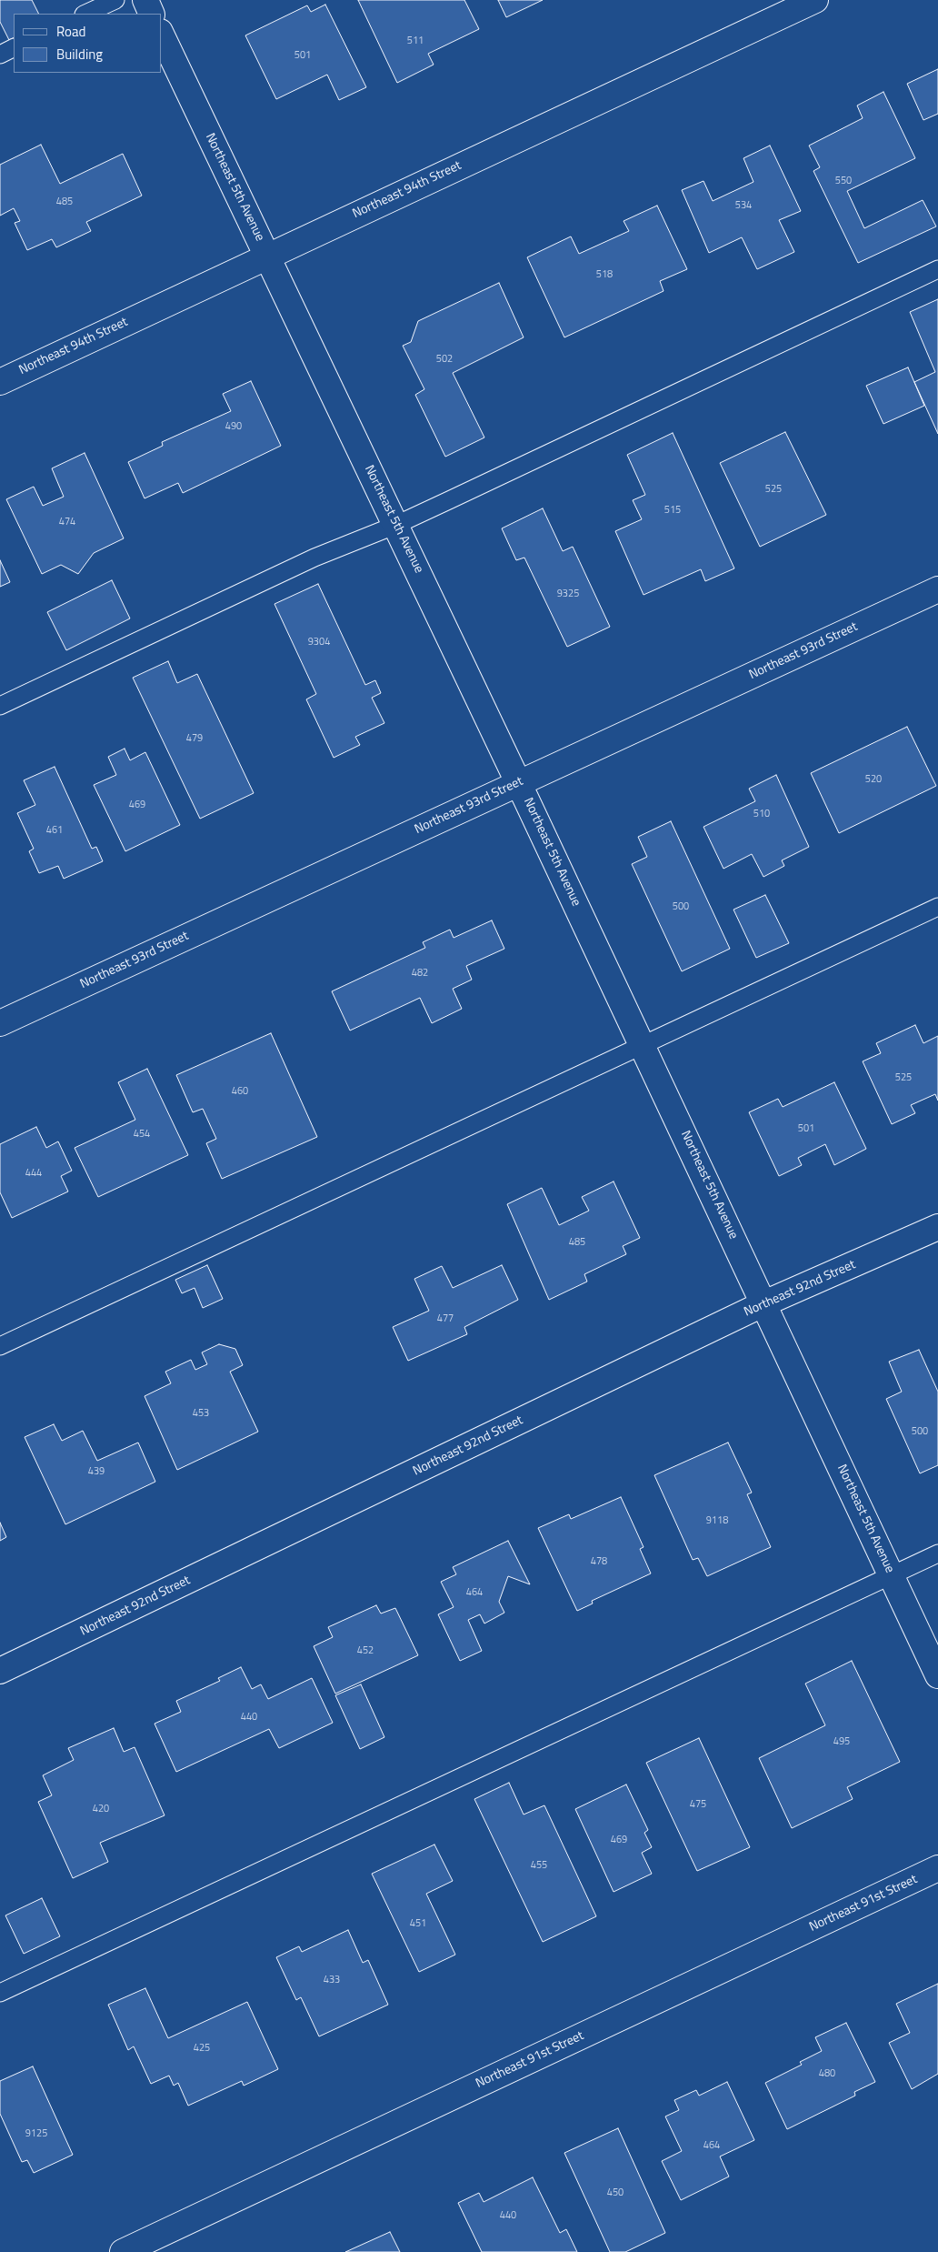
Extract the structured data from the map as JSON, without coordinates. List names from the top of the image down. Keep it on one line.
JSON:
{"streets":{"street":["Northeast 5th Avenue","Northeast 94th Street","Northeast 93rd Street","Northeast 92nd Street","Northeast 91st Street"]},"crossings":[["Northeast 5th Avenue","Northeast 94th Street"],["Northeast 5th Avenue","Northeast 93rd Street"],["Northeast 5th Avenue","Northeast 92nd Street"]],"house_numbers":["511","501","550","485","534","518","502","490","525","515","474","9325","9304","479","520","469","510","461","500","482","525","460","501","454","444","485","477","453","500","439","9118","478","464","452","440","495","475","420","469","455","451","433","425","480","9125","464","450","440"],"legend":["Road","Building"]}
